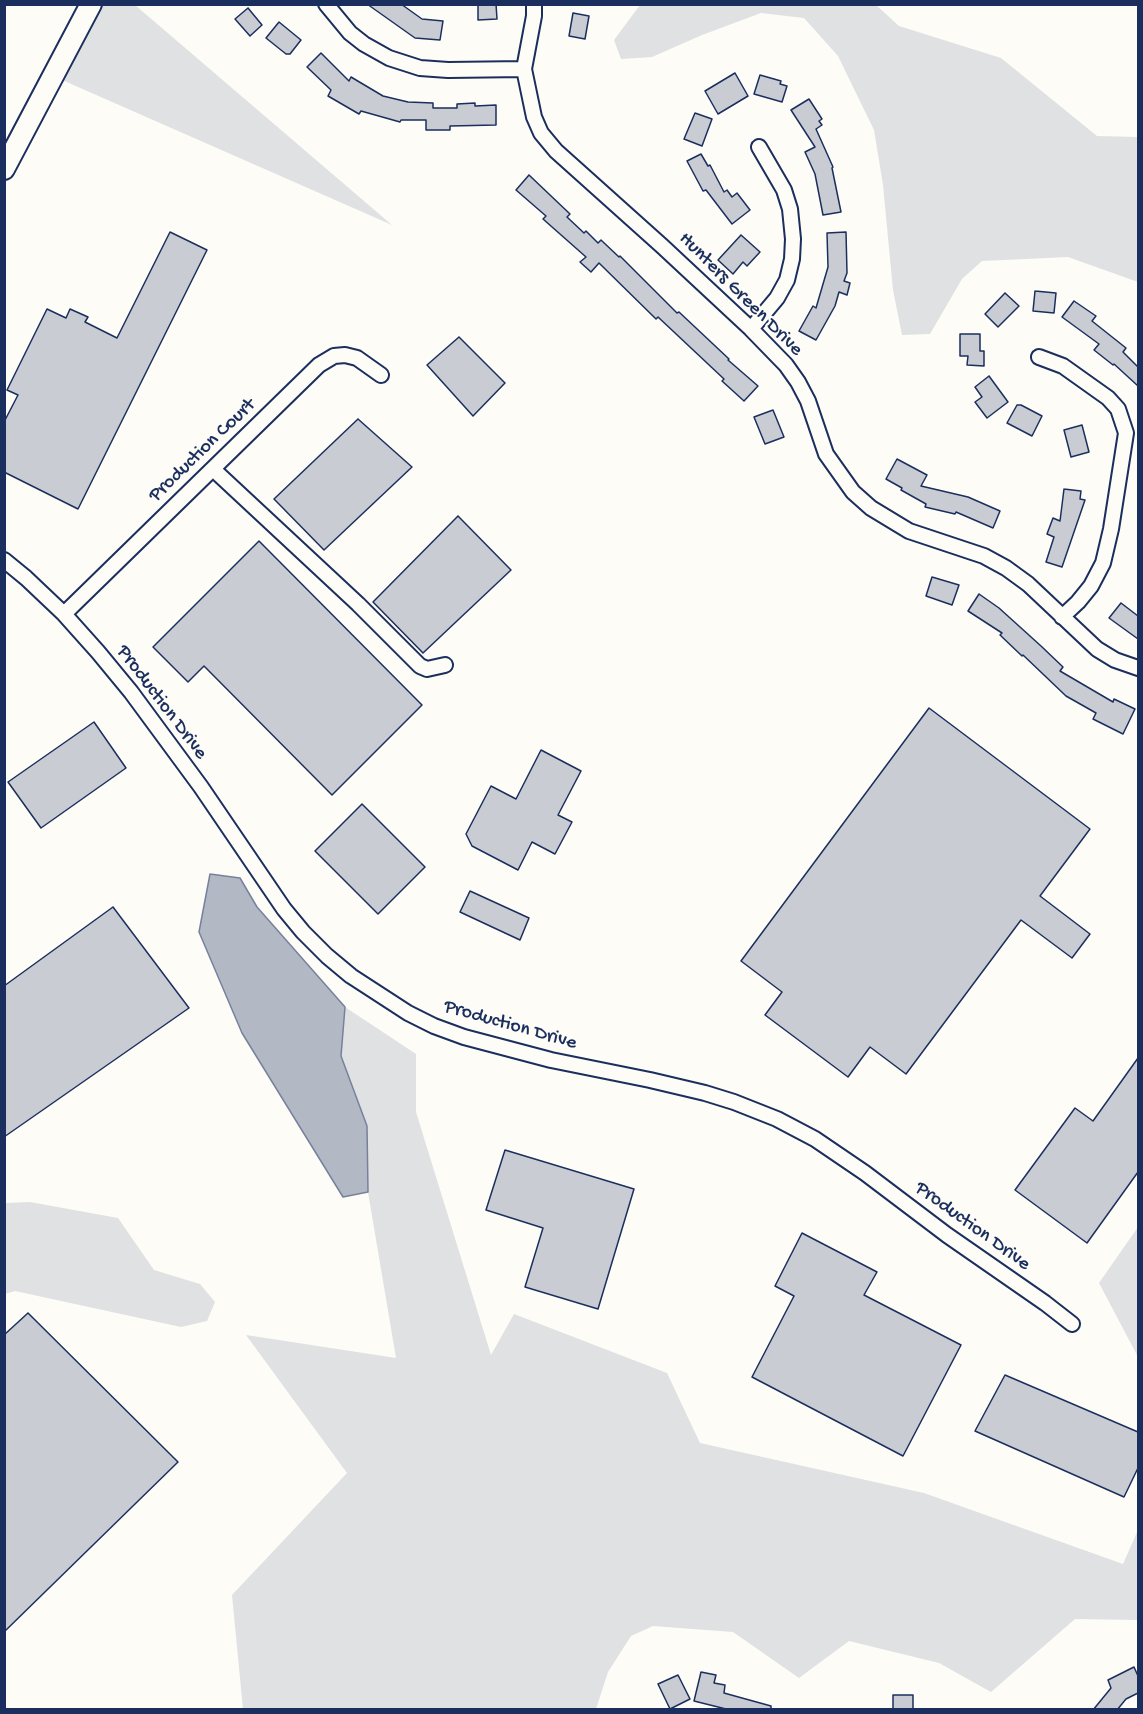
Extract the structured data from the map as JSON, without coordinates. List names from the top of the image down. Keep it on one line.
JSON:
{"streets":{"street":["Hunters Green Drive","Production Court","Production Drive"]},"crossings":[["Production Court","Production Drive"]]}
